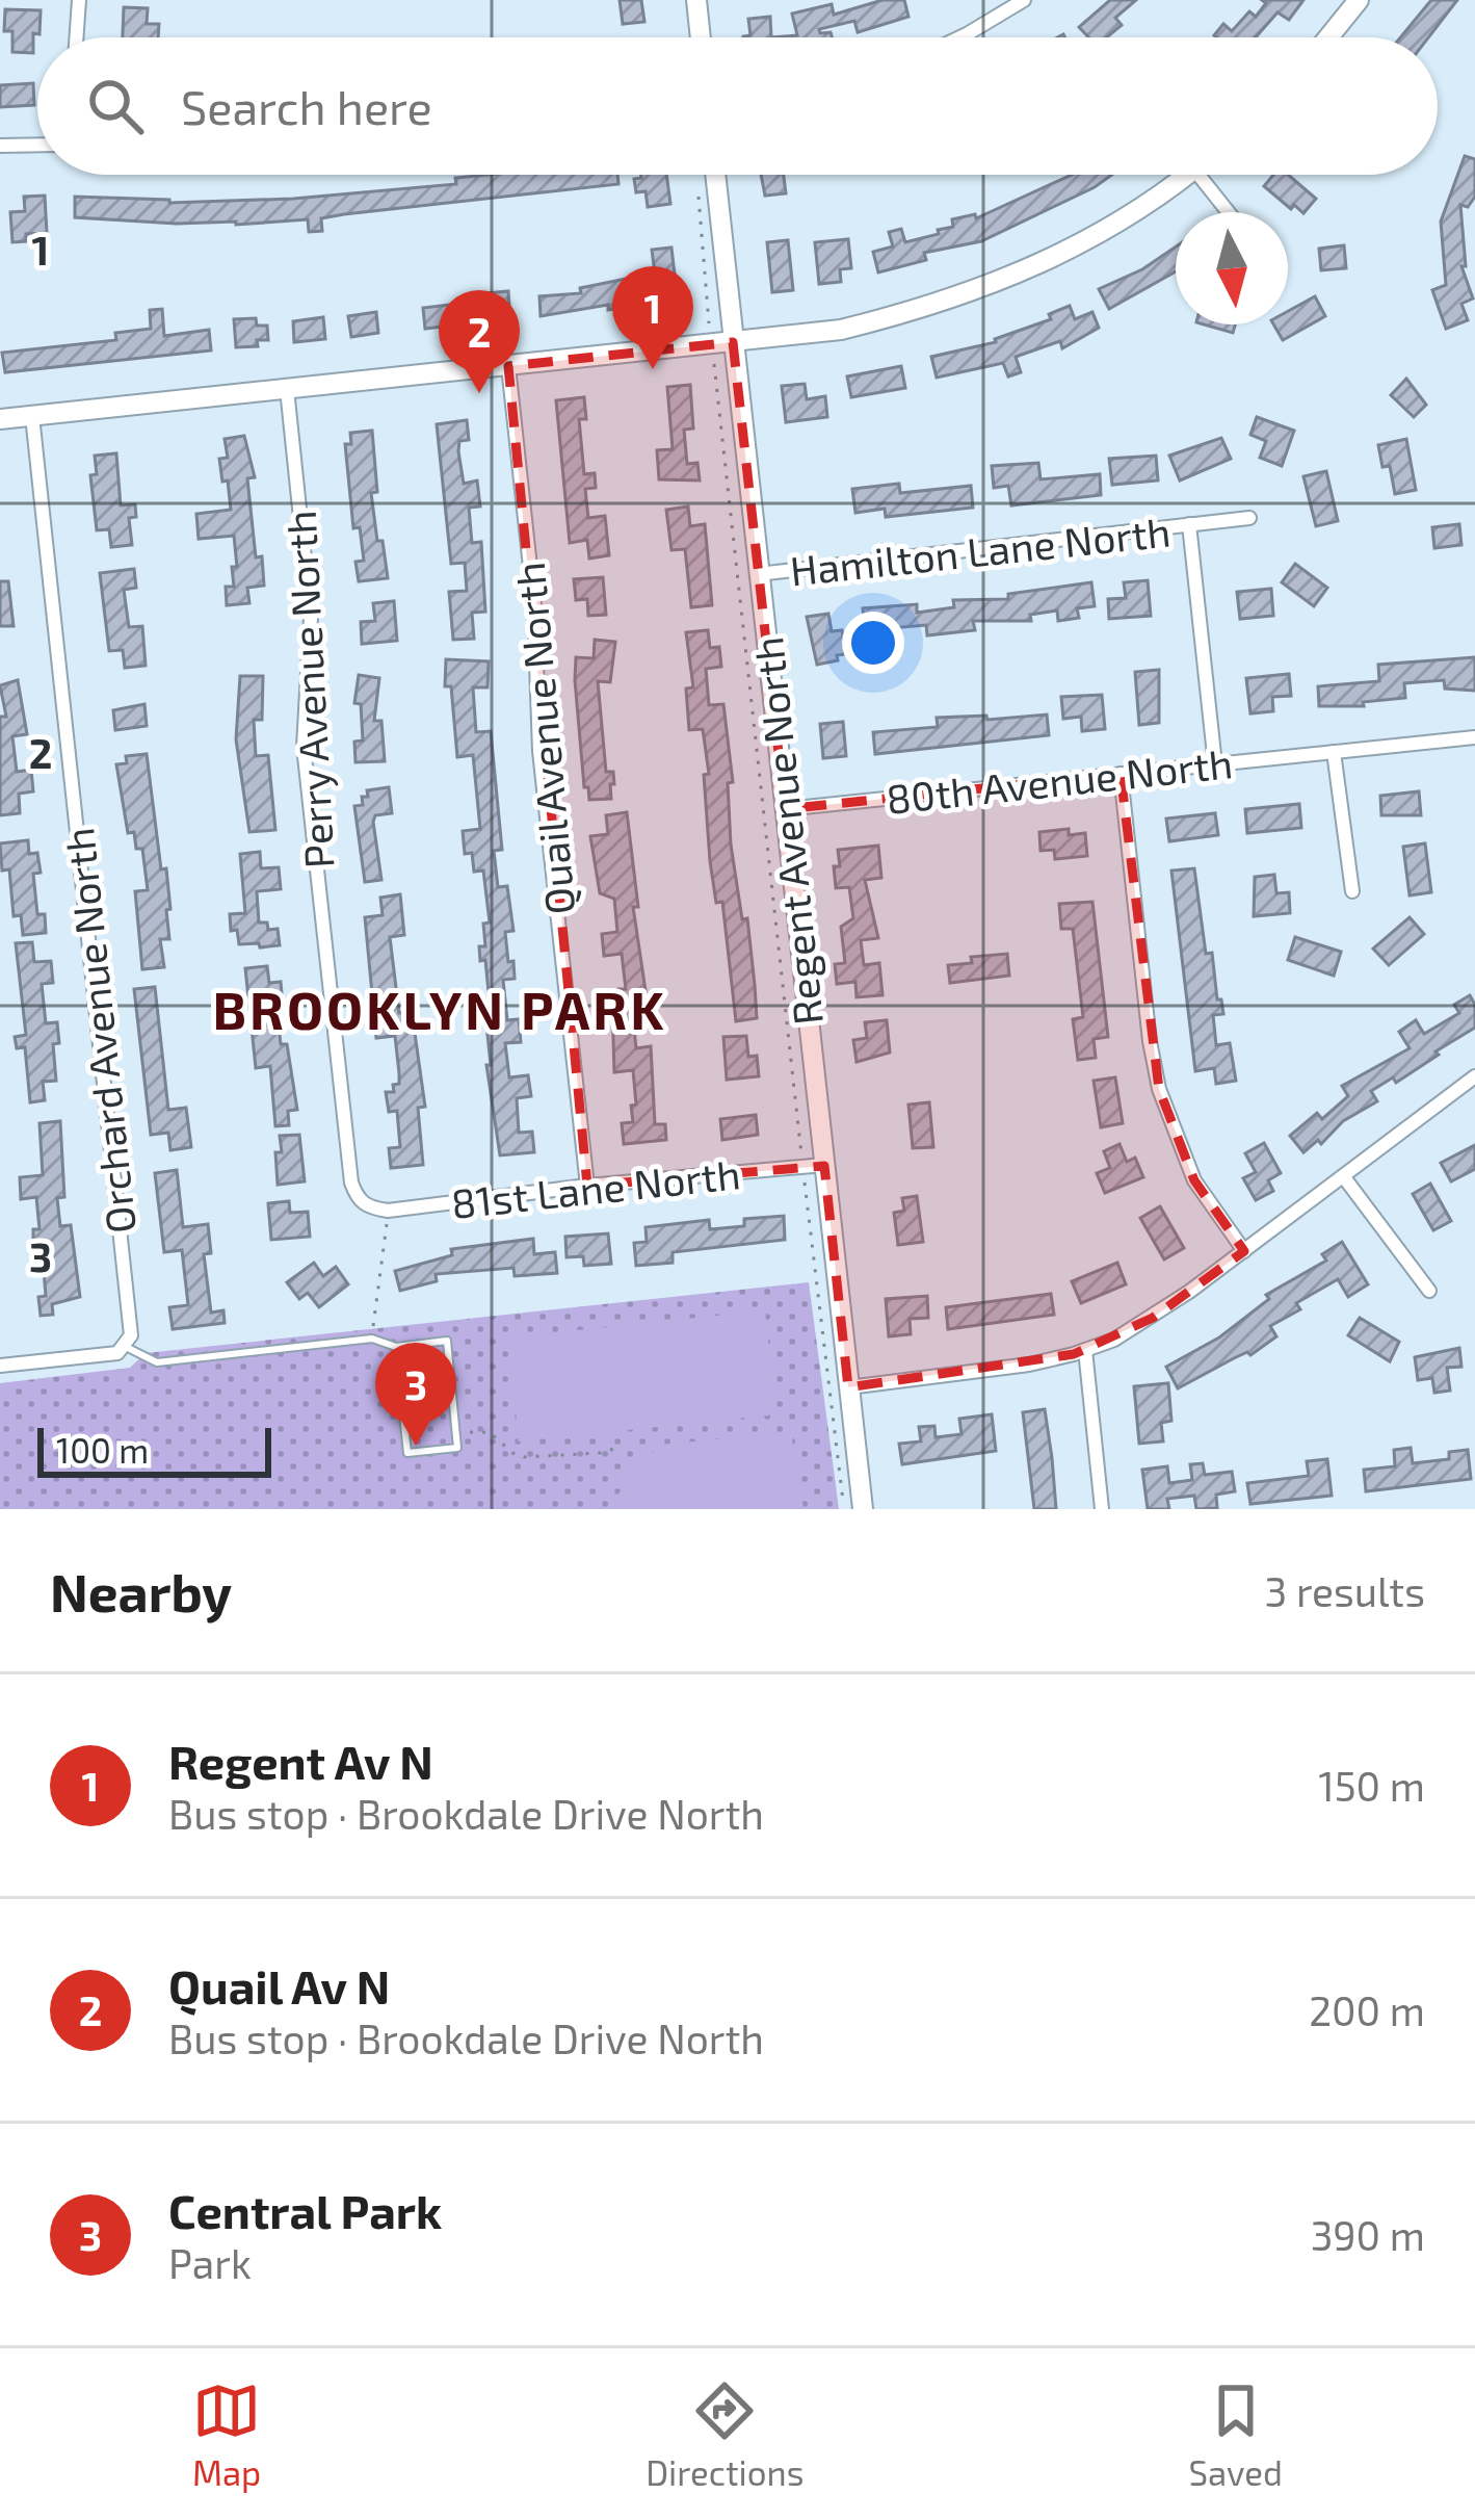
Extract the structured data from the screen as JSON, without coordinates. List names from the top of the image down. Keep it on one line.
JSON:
{"streets":{"street":["Hamilton Lane North","Perry Avenue North","Quail Avenue North","80th Avenue North","Regent Avenue North","Orchard Avenue North","81st Lane North"]},"crossings":[["Hamilton Lane North","80th Avenue North"],["Hamilton Lane North","Regent Avenue North"],["Perry Avenue North","81st Lane North"],["Quail Avenue North","81st Lane North"],["80th Avenue North","Regent Avenue North"],["Regent Avenue North","81st Lane North"]],"districts":["BROOKLYN PARK"],"scale_bar":"100 m","north":"bottom","page":{"search":"Search here","pins":["1","2","3"],"scale":"100 m","heading":["Nearby","3 results"],"list":[{"mark":"1","name":"Regent Av N","note":"Bus stop · Brookdale Drive North","value":"150 m"},{"mark":"2","name":"Quail Av N","note":"Bus stop · Brookdale Drive North","value":"200 m"},{"mark":"3","name":"Central Park","note":"Park","value":"390 m"}],"nav":["Map","Directions","Saved"]},"grid":{"rows":["1","2","3"]}}
